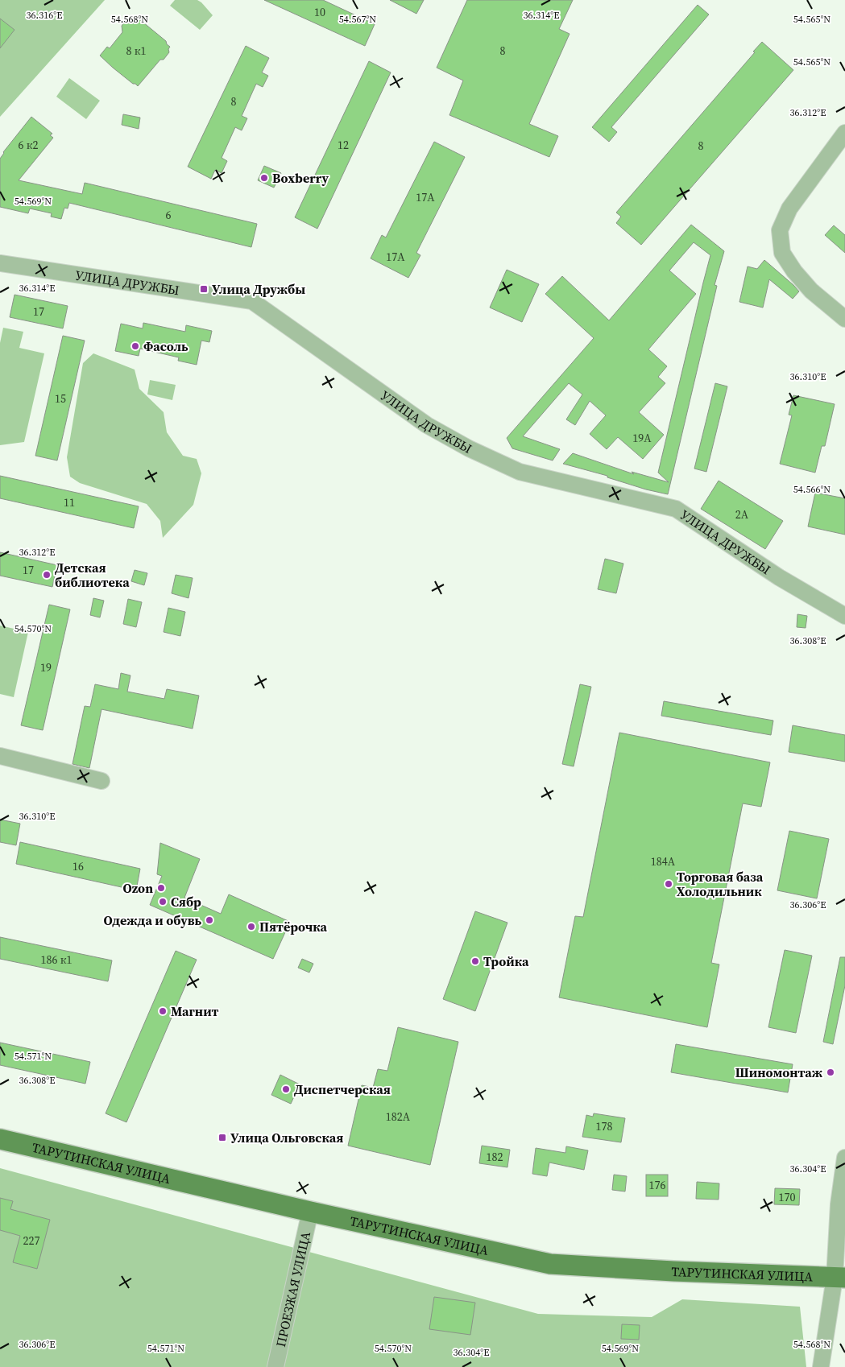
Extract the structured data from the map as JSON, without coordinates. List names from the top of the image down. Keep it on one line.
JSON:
{"streets":{"main road":["ТАРУТИНСКАЯ УЛИЦА"],"street":["УЛИЦА ДРУЖБЫ","ПРОЕЗЖАЯ УЛИЦА"]},"crossings":[["ТАРУТИНСКАЯ УЛИЦА","ПРОЕЗЖАЯ УЛИЦА"]],"places":{"other":["Boxberry","Фасоль","Детская библиотека","Торговая база Холодильник","Ozon","Сябр","Одежда и обувь","Пятёрочка","Тройка","Магнит","Шиномонтаж","Диспетчерская"],"transit":["Улица Дружбы","Улица Ольговская"]},"house_numbers":["10","8 к1","8","8","6 к2","12","8","17А","6","17А","17","15","19А","11","2А","17","19","184А","16","186 к1","182А","178","182","176","170","227"],"coordinates":["36.316°E","36.314°E","54.568°N","54.567°N","54.565°N","36.312°E","54.569°N","36.310°E","54.566°N","54.570°N","36.308°E","36.306°E","54.571°N","36.304°E"]}
